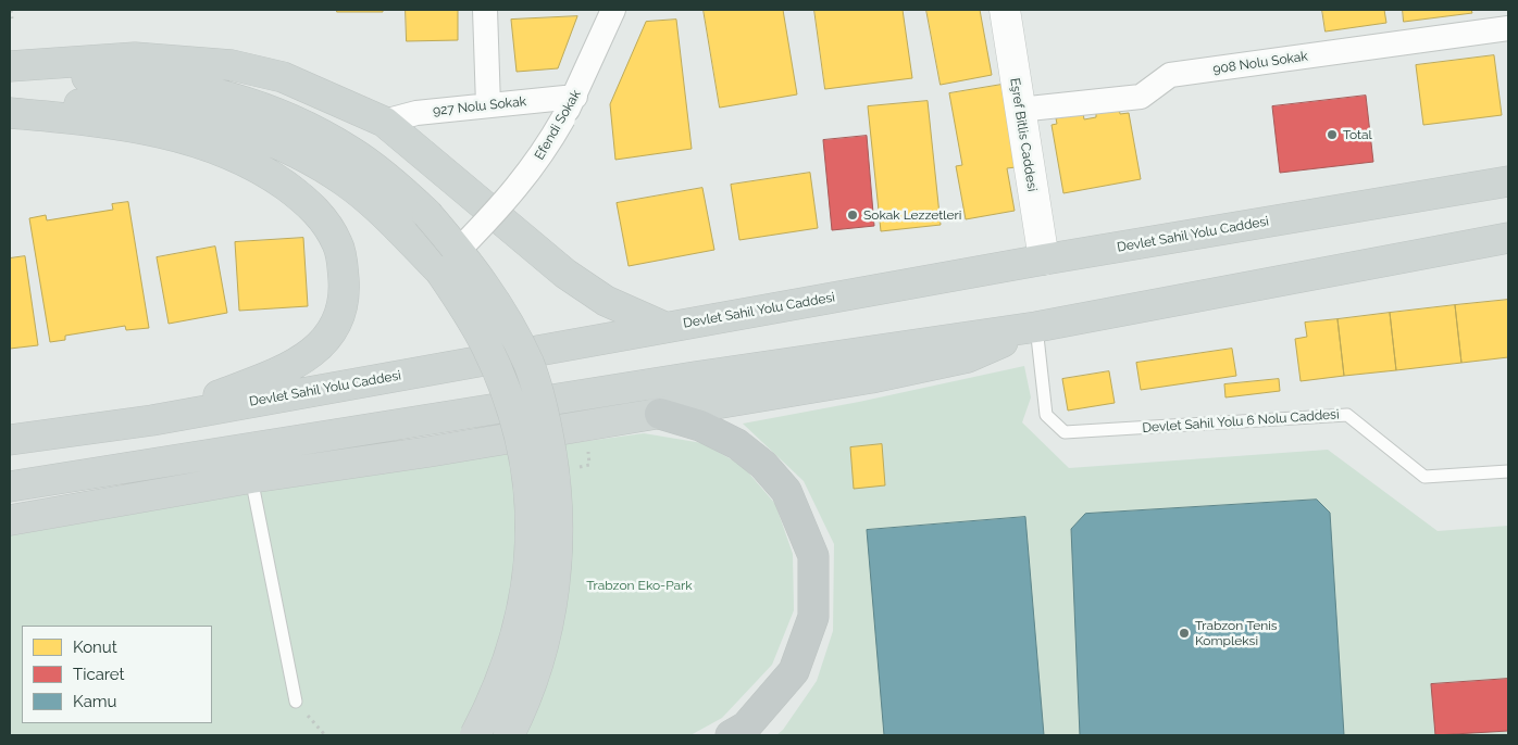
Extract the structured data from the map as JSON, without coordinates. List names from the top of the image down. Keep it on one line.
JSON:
{"streets":{"main road":["Devlet Sahil Yolu Caddesi"],"street":["908 Nolu Sokak","927 Nolu Sokak","Efendi Sokak","Eşref Bitlis Caddesi"],"lane":["Devlet Sahil Yolu 6 Nolu Caddesi"]},"crossings":[["908 Nolu Sokak","Eşref Bitlis Caddesi"],["927 Nolu Sokak","Efendi Sokak"],["Eşref Bitlis Caddesi","Devlet Sahil Yolu Caddesi"]],"parks":["Trabzon Eko-Park"],"places":["Total","Sokak Lezzetleri","Trabzon Tenis Kompleksi"],"legend":["Konut","Ticaret","Kamu"]}
